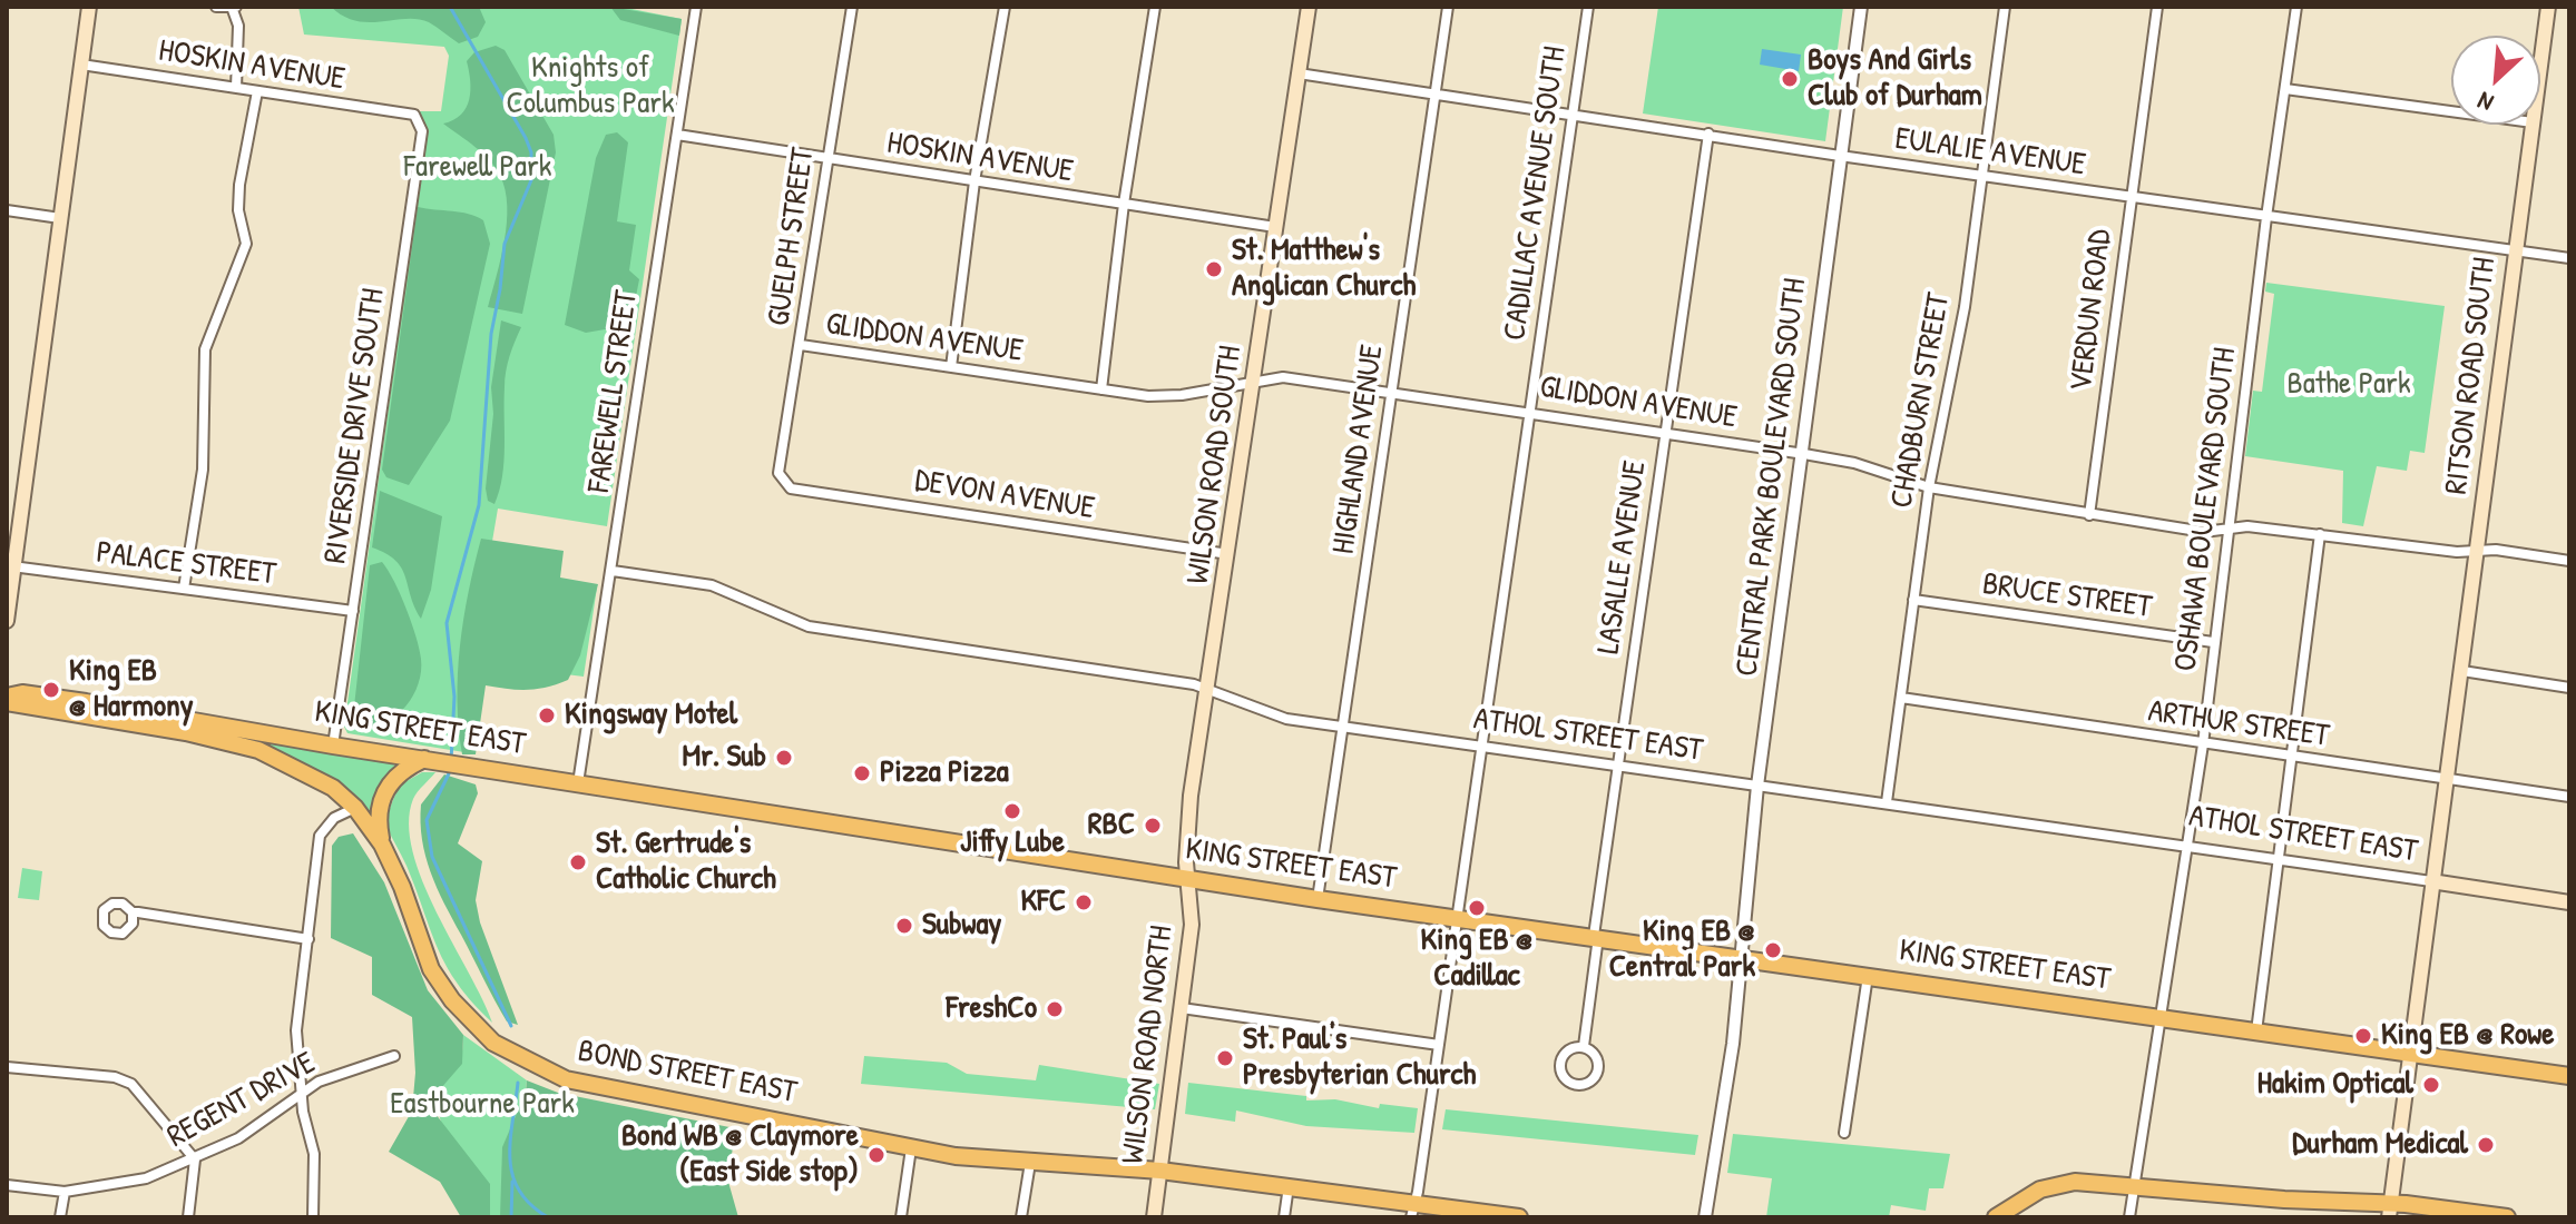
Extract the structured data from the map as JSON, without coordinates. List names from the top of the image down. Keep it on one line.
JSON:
{"streets":{"main road":["RITSON ROAD SOUTH","WILSON ROAD SOUTH","KING STREET EAST","ATHOL STREET EAST","WILSON ROAD NORTH","BOND STREET EAST"],"street":["HOSKIN AVENUE","EULALIE AVENUE","CADILLAC AVENUE SOUTH","GUELPH STREET","VERDUN ROAD","GLIDDON AVENUE","FAREWELL STREET","CHADBURN STREET","RIVERSIDE DRIVE SOUTH","HIGHLAND AVENUE","CENTRAL PARK BOULEVARD SOUTH","DEVON AVENUE","OSHAWA BOULEVARD SOUTH","LASALLE AVENUE","PALACE STREET","BRUCE STREET","ARTHUR STREET","REGENT DRIVE"]},"crossings":[["HOSKIN AVENUE","GUELPH STREET"],["HOSKIN AVENUE","FAREWELL STREET"],["HOSKIN AVENUE","RIVERSIDE DRIVE SOUTH"],["HOSKIN AVENUE","WILSON ROAD SOUTH"],["EULALIE AVENUE","CADILLAC AVENUE SOUTH"],["EULALIE AVENUE","VERDUN ROAD"],["EULALIE AVENUE","RITSON ROAD SOUTH"],["EULALIE AVENUE","CHADBURN STREET"],["EULALIE AVENUE","HIGHLAND AVENUE"],["EULALIE AVENUE","WILSON ROAD SOUTH"],["EULALIE AVENUE","CENTRAL PARK BOULEVARD SOUTH"],["EULALIE AVENUE","OSHAWA BOULEVARD SOUTH"],["EULALIE AVENUE","LASALLE AVENUE"],["CADILLAC AVENUE SOUTH","GLIDDON AVENUE"],["CADILLAC AVENUE SOUTH","KING STREET EAST"],["CADILLAC AVENUE SOUTH","ATHOL STREET EAST"],["CADILLAC AVENUE SOUTH","BOND STREET EAST"],["GUELPH STREET","GLIDDON AVENUE"],["GUELPH STREET","DEVON AVENUE"],["VERDUN ROAD","GLIDDON AVENUE"],["GLIDDON AVENUE","RITSON ROAD SOUTH"],["GLIDDON AVENUE","CHADBURN STREET"],["GLIDDON AVENUE","HIGHLAND AVENUE"],["GLIDDON AVENUE","WILSON ROAD SOUTH"],["GLIDDON AVENUE","CENTRAL PARK BOULEVARD SOUTH"],["GLIDDON AVENUE","OSHAWA BOULEVARD SOUTH"],["GLIDDON AVENUE","LASALLE AVENUE"],["RITSON ROAD SOUTH","ARTHUR STREET"],["RITSON ROAD SOUTH","KING STREET EAST"],["RITSON ROAD SOUTH","ATHOL STREET EAST"],["FAREWELL STREET","KING STREET EAST"],["FAREWELL STREET","ATHOL STREET EAST"],["CHADBURN STREET","BRUCE STREET"],["CHADBURN STREET","ARTHUR STREET"],["CHADBURN STREET","ATHOL STREET EAST"],["RIVERSIDE DRIVE SOUTH","PALACE STREET"],["RIVERSIDE DRIVE SOUTH","KING STREET EAST"],["HIGHLAND AVENUE","KING STREET EAST"],["HIGHLAND AVENUE","ATHOL STREET EAST"],["WILSON ROAD SOUTH","DEVON AVENUE"],["WILSON ROAD SOUTH","KING STREET EAST"],["WILSON ROAD SOUTH","ATHOL STREET EAST"],["WILSON ROAD SOUTH","WILSON ROAD NORTH"],["CENTRAL PARK BOULEVARD SOUTH","KING STREET EAST"],["CENTRAL PARK BOULEVARD SOUTH","ATHOL STREET EAST"],["OSHAWA BOULEVARD SOUTH","BRUCE STREET"],["OSHAWA BOULEVARD SOUTH","ARTHUR STREET"],["OSHAWA BOULEVARD SOUTH","KING STREET EAST"],["OSHAWA BOULEVARD SOUTH","ATHOL STREET EAST"],["LASALLE AVENUE","KING STREET EAST"],["LASALLE AVENUE","ATHOL STREET EAST"],["KING STREET EAST","WILSON ROAD NORTH"],["KING STREET EAST","BOND STREET EAST"],["WILSON ROAD NORTH","BOND STREET EAST"]],"parks":["Knights of Columbus Park","Farewell Park","Bathe Park","Eastbourne Park"],"places":["Boys And Girls Club of Durham","St. Matthew's Anglican Church","King EB @ Harmony","Kingsway Motel","Mr. Sub","Pizza Pizza","Jiffy Lube","RBC","St. Gertrude's Catholic Church","KFC","King EB @ Cadillac","Subway","King EB @ Central Park","FreshCo","King EB @ Rowe","St. Paul's Presbyterian Church","Hakim Optical","Durham Medical","Bond WB @ Claymore (East Side stop)"],"north":"bottom left"}
